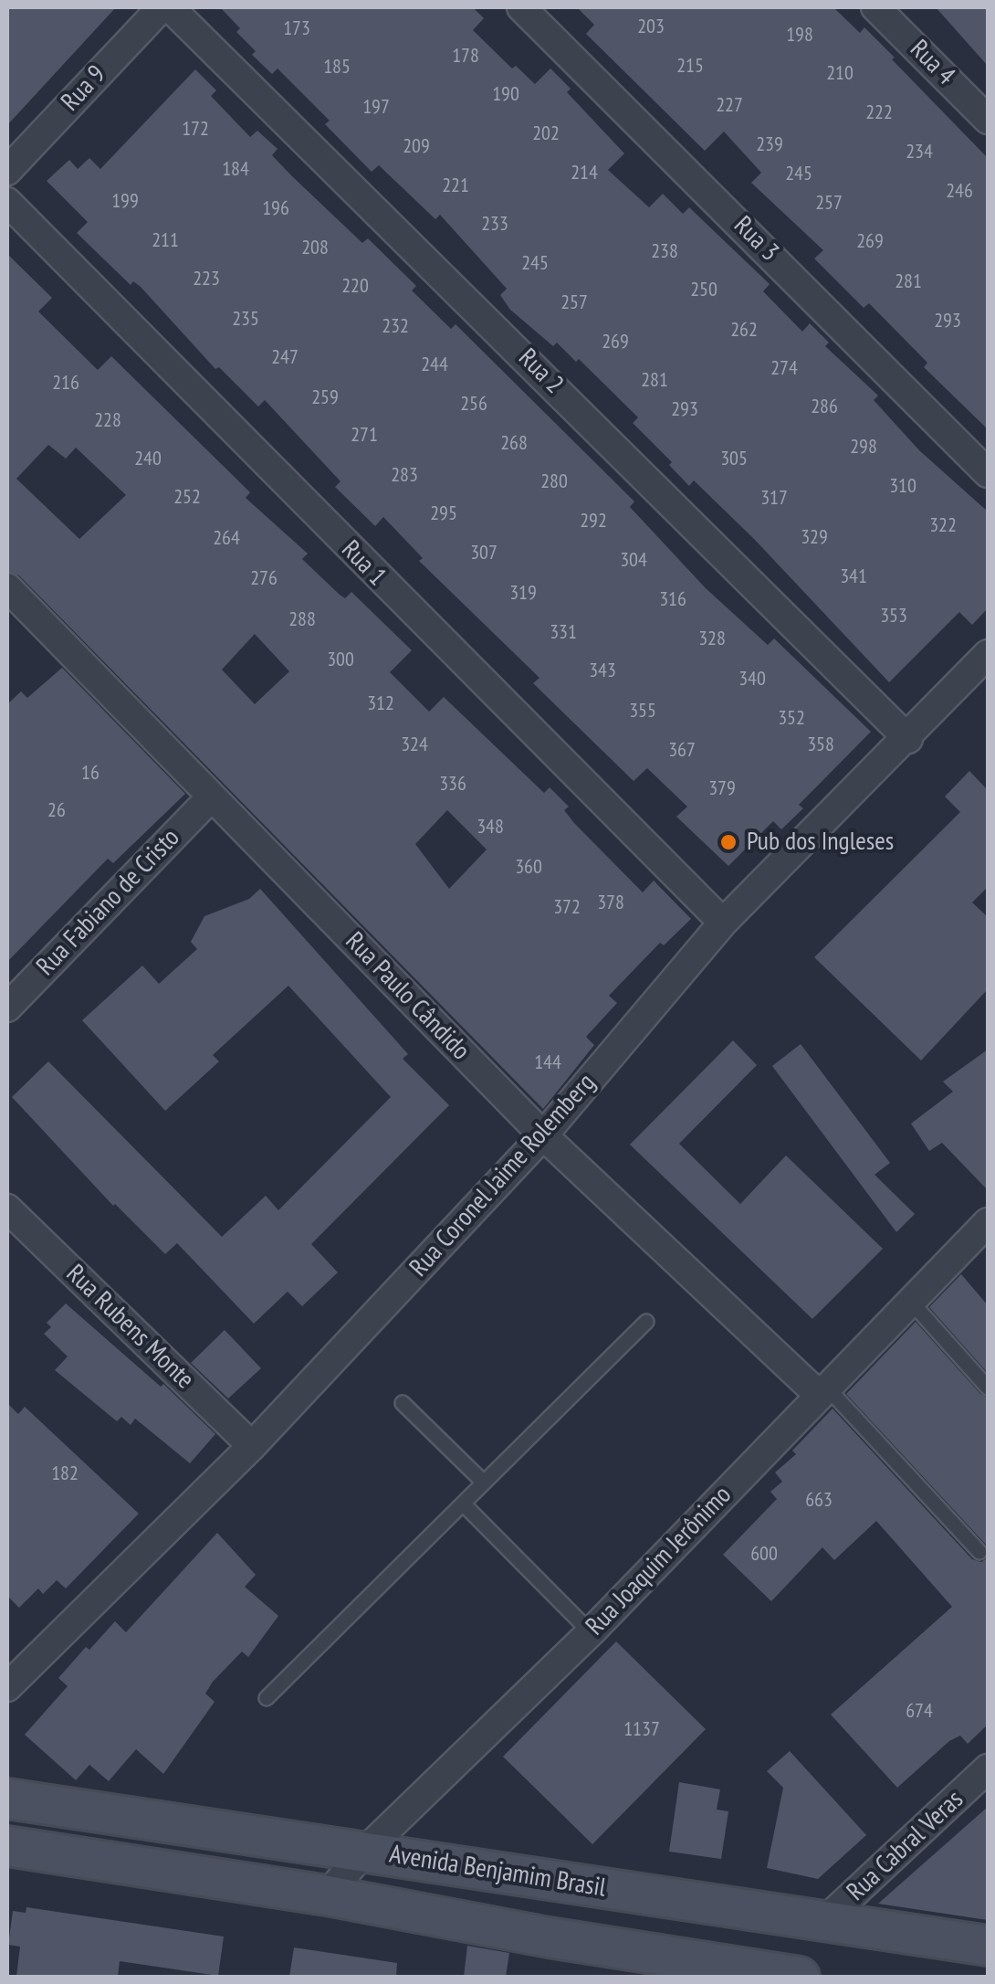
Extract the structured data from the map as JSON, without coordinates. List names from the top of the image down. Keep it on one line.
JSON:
{"streets":{"main road":["Avenida Benjamim Brasil"],"street":["Rua 4","Rua 9","Rua 3","Rua 2","Rua 1","Rua Fabiano de Cristo","Rua Paulo Cândido","Rua Coronel Jaime Rolemberg","Rua Rubens Monte","Rua Joaquim Jerônimo","Rua Cabral Veras"]},"crossings":[["Rua 2","Rua Coronel Jaime Rolemberg"],["Rua 1","Rua Coronel Jaime Rolemberg"],["Rua Fabiano de Cristo","Rua Paulo Cândido"],["Rua Paulo Cândido","Rua Coronel Jaime Rolemberg"],["Rua Paulo Cândido","Rua Joaquim Jerônimo"],["Rua Coronel Jaime Rolemberg","Rua Rubens Monte"],["Rua Joaquim Jerônimo","Avenida Benjamim Brasil"],["Rua Cabral Veras","Avenida Benjamim Brasil"]],"places":["Pub dos Ingleses"],"house_numbers":["203","173","198","178","215","185","210","190","227","197","222","172","202","239","209","234","184","214","245","221","246","199","257","196","233","211","269","208","238","245","223","281","220","250","257","235","293","232","262","269","247","244","274","281","216","259","256","286","293","228","271","268","298","240","305","283","280","310","252","317","295","292","322","329","264","307","304","341","276","319","316","353","288","331","328","300","343","340","312","355","352","324","358","367","16","336","379","26","348","360","378","372","144","182","663","600","674","1137"]}
